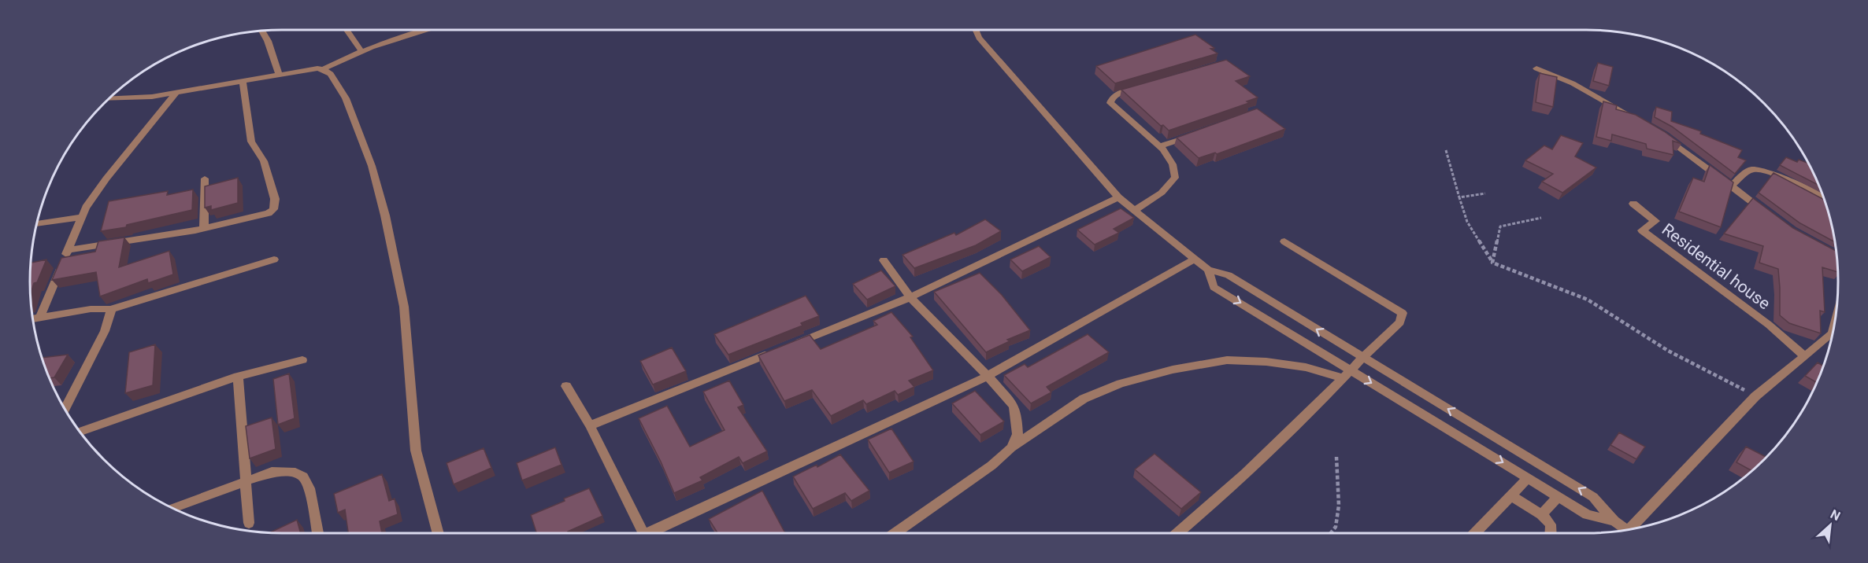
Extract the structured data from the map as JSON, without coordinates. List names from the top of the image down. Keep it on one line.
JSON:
{"streets":{"street":["Residential house"]},"north":"top right"}
